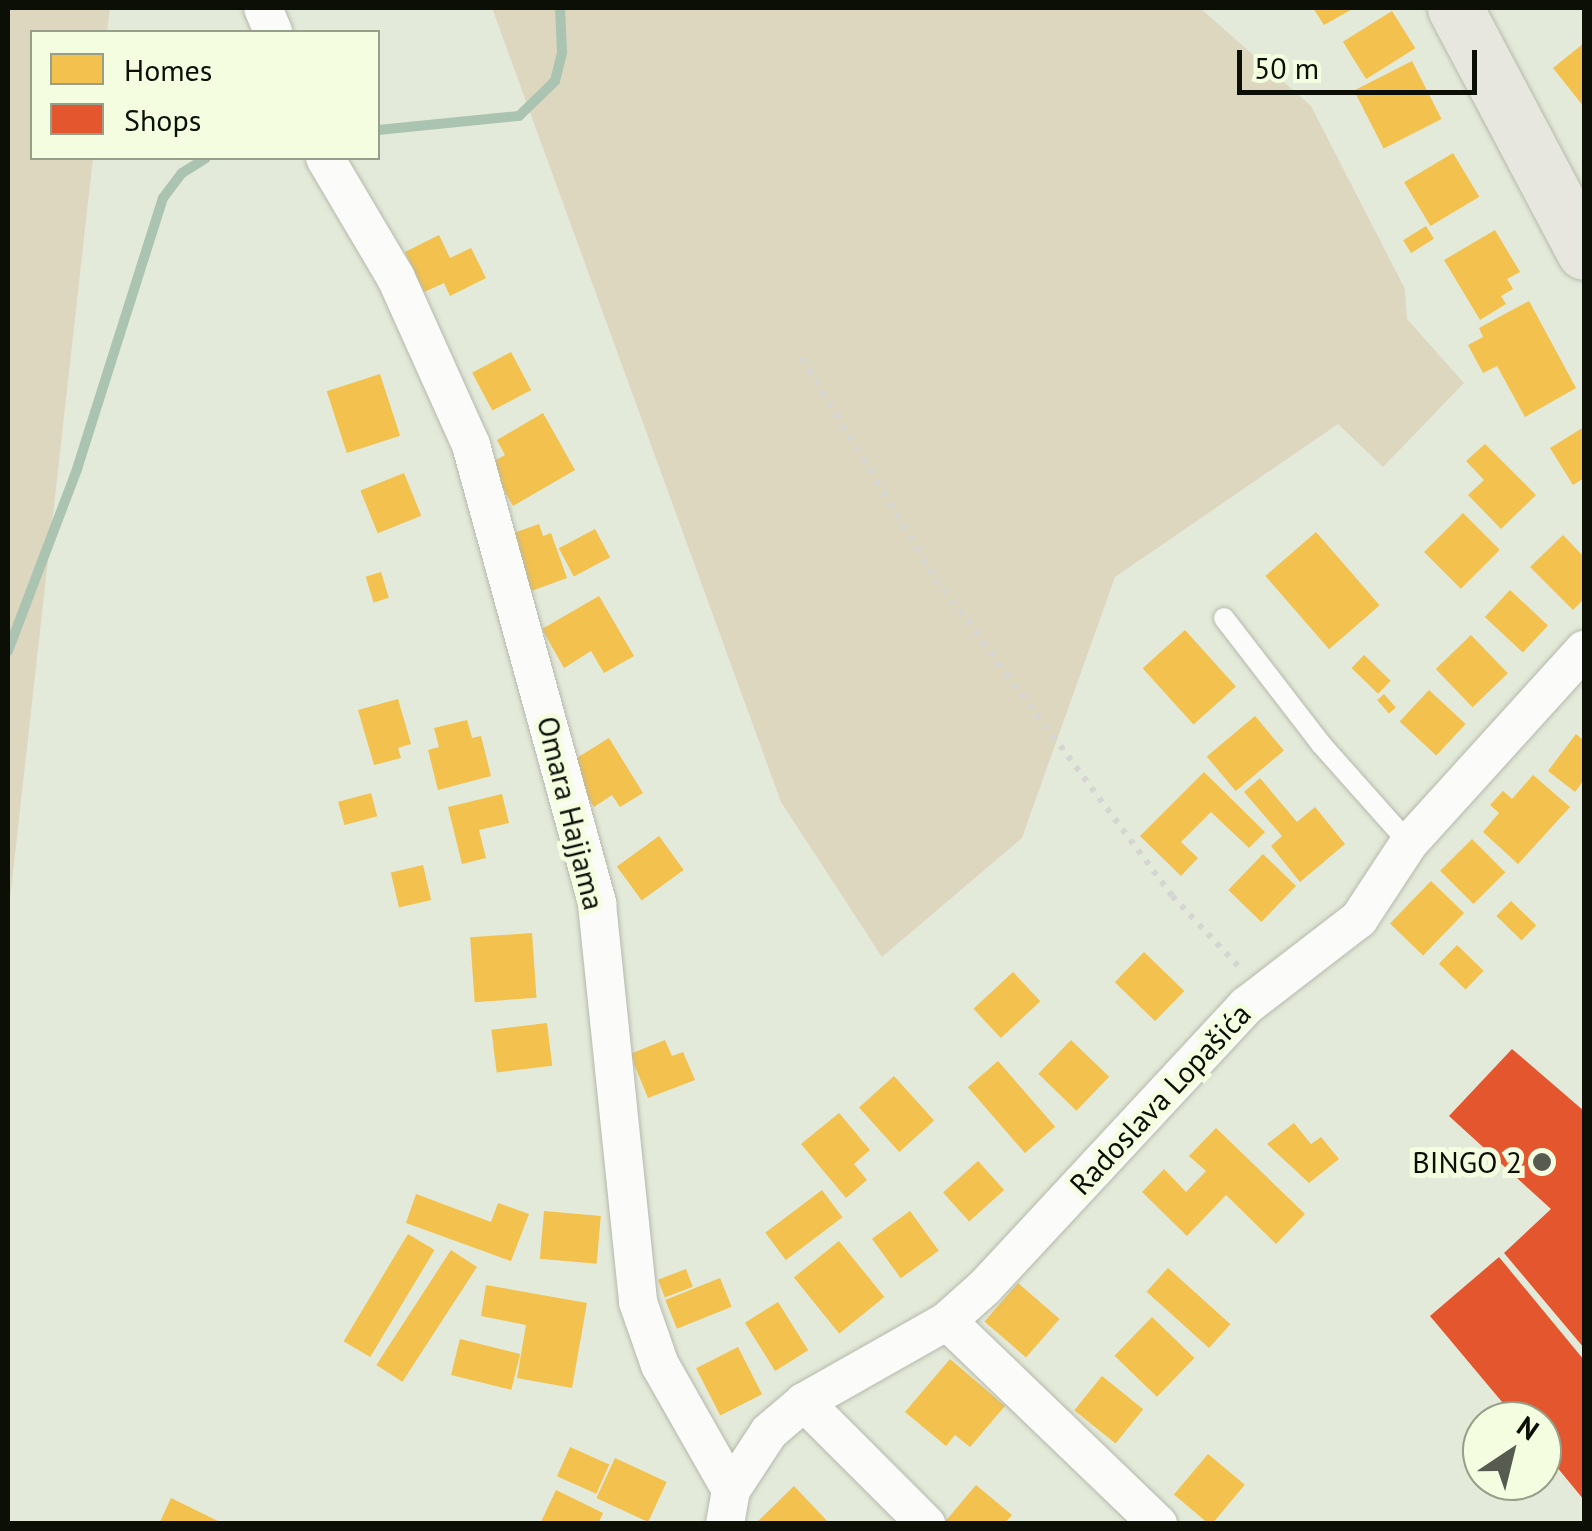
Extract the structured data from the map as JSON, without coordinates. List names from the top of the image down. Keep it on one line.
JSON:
{"streets":{"street":["Omara Hajjama","Radoslava Lopašića"]},"crossings":[["Omara Hajjama","Radoslava Lopašića"]],"places":["BINGO 2"],"legend":["Homes","Shops"],"scale_bar":"50 m","north":"top right"}
